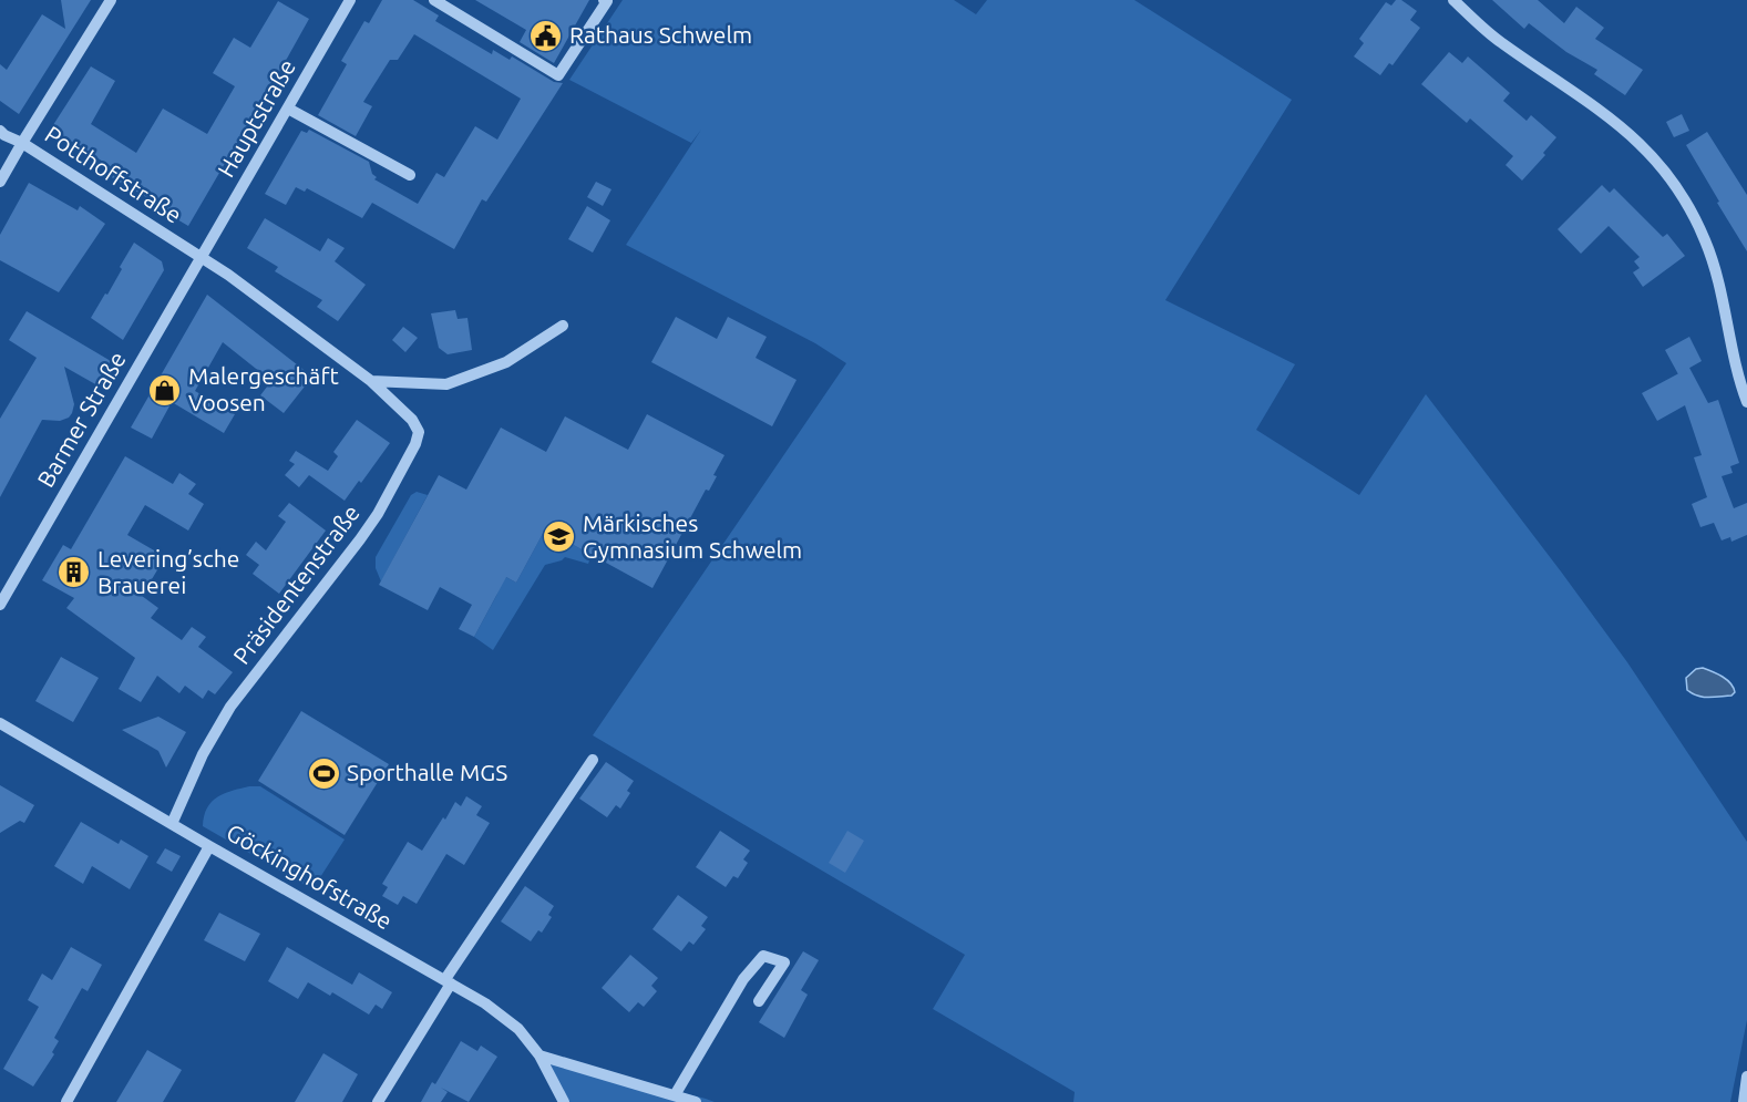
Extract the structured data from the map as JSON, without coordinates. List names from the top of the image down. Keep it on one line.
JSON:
{"streets":{"street":["Hauptstraße","Potthoffstraße","Barmer Straße","Präsidentenstraße","Göckinghofstraße"]},"crossings":[["Hauptstraße","Potthoffstraße"],["Hauptstraße","Barmer Straße"],["Potthoffstraße","Barmer Straße"],["Potthoffstraße","Präsidentenstraße"],["Präsidentenstraße","Göckinghofstraße"]],"places":{"public building":["Rathaus Schwelm"],"shop":["Malergeschäft Voosen"],"school or university":["Märkisches Gymnasium Schwelm"],"building":["Levering’sche Brauerei"],"sports":["Sporthalle MGS"]}}
